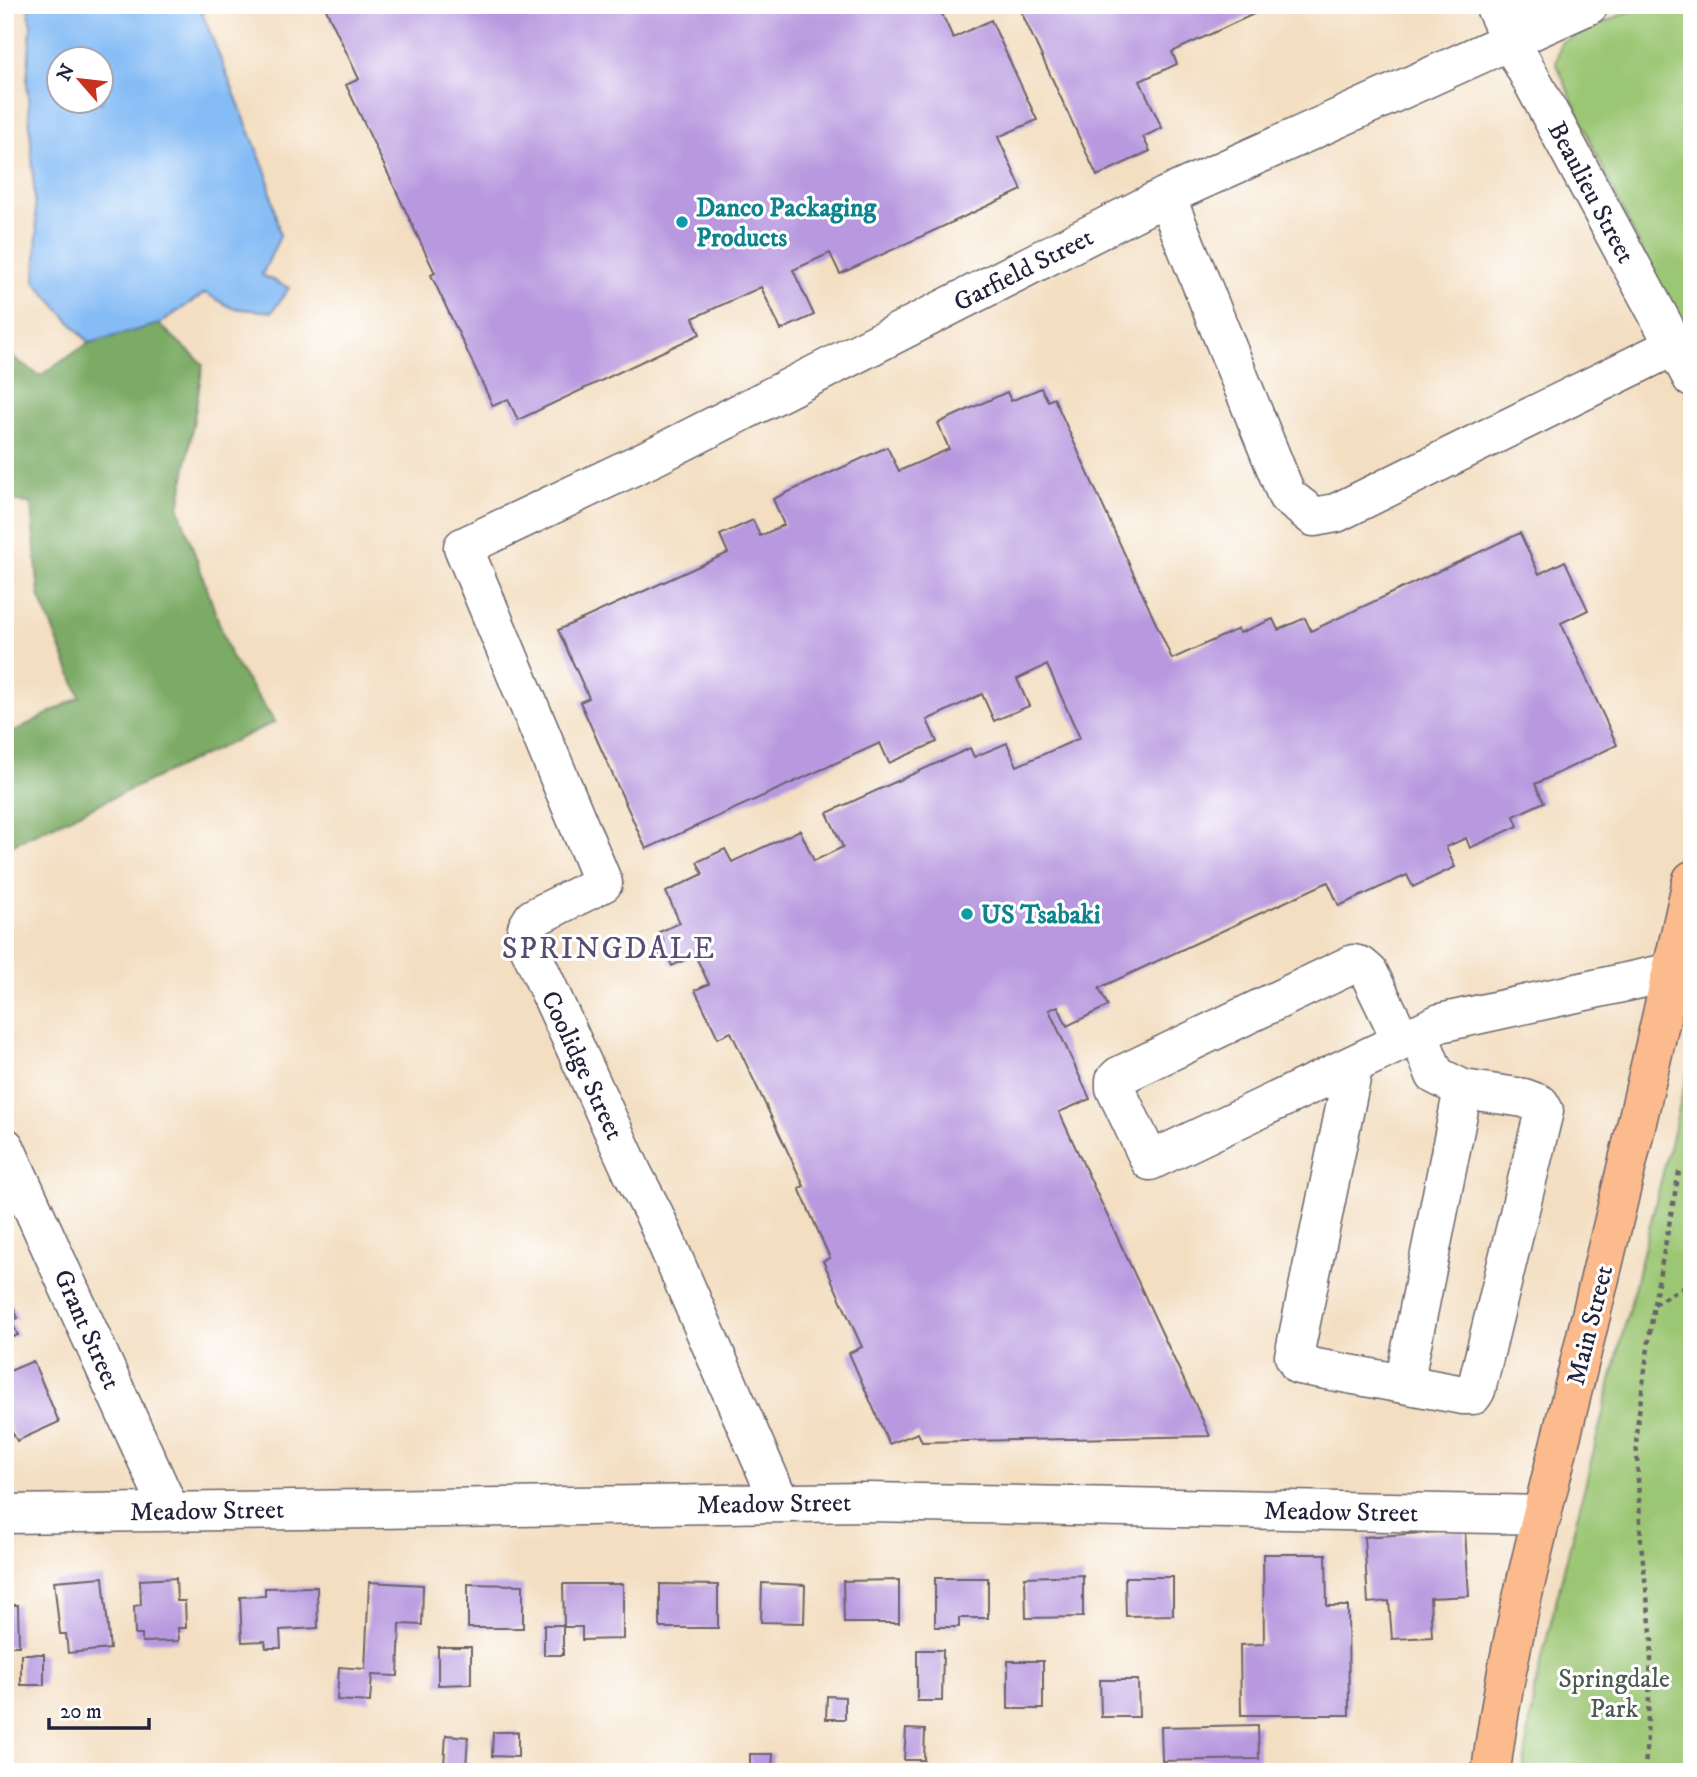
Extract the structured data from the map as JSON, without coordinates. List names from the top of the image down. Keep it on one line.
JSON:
{"streets":{"main road":["Main Street"],"street":["Beaulieu Street","Garfield Street","Coolidge Street","Grant Street","Meadow Street"]},"crossings":[["Beaulieu Street","Garfield Street"],["Garfield Street","Coolidge Street"],["Coolidge Street","Meadow Street"],["Main Street","Meadow Street"],["Grant Street","Meadow Street"]],"districts":["SPRINGDALE"],"parks":["Springdale Park"],"places":["Danco Packaging Products","US Tsabaki"],"scale_bar":"20 m","north":"top left"}
